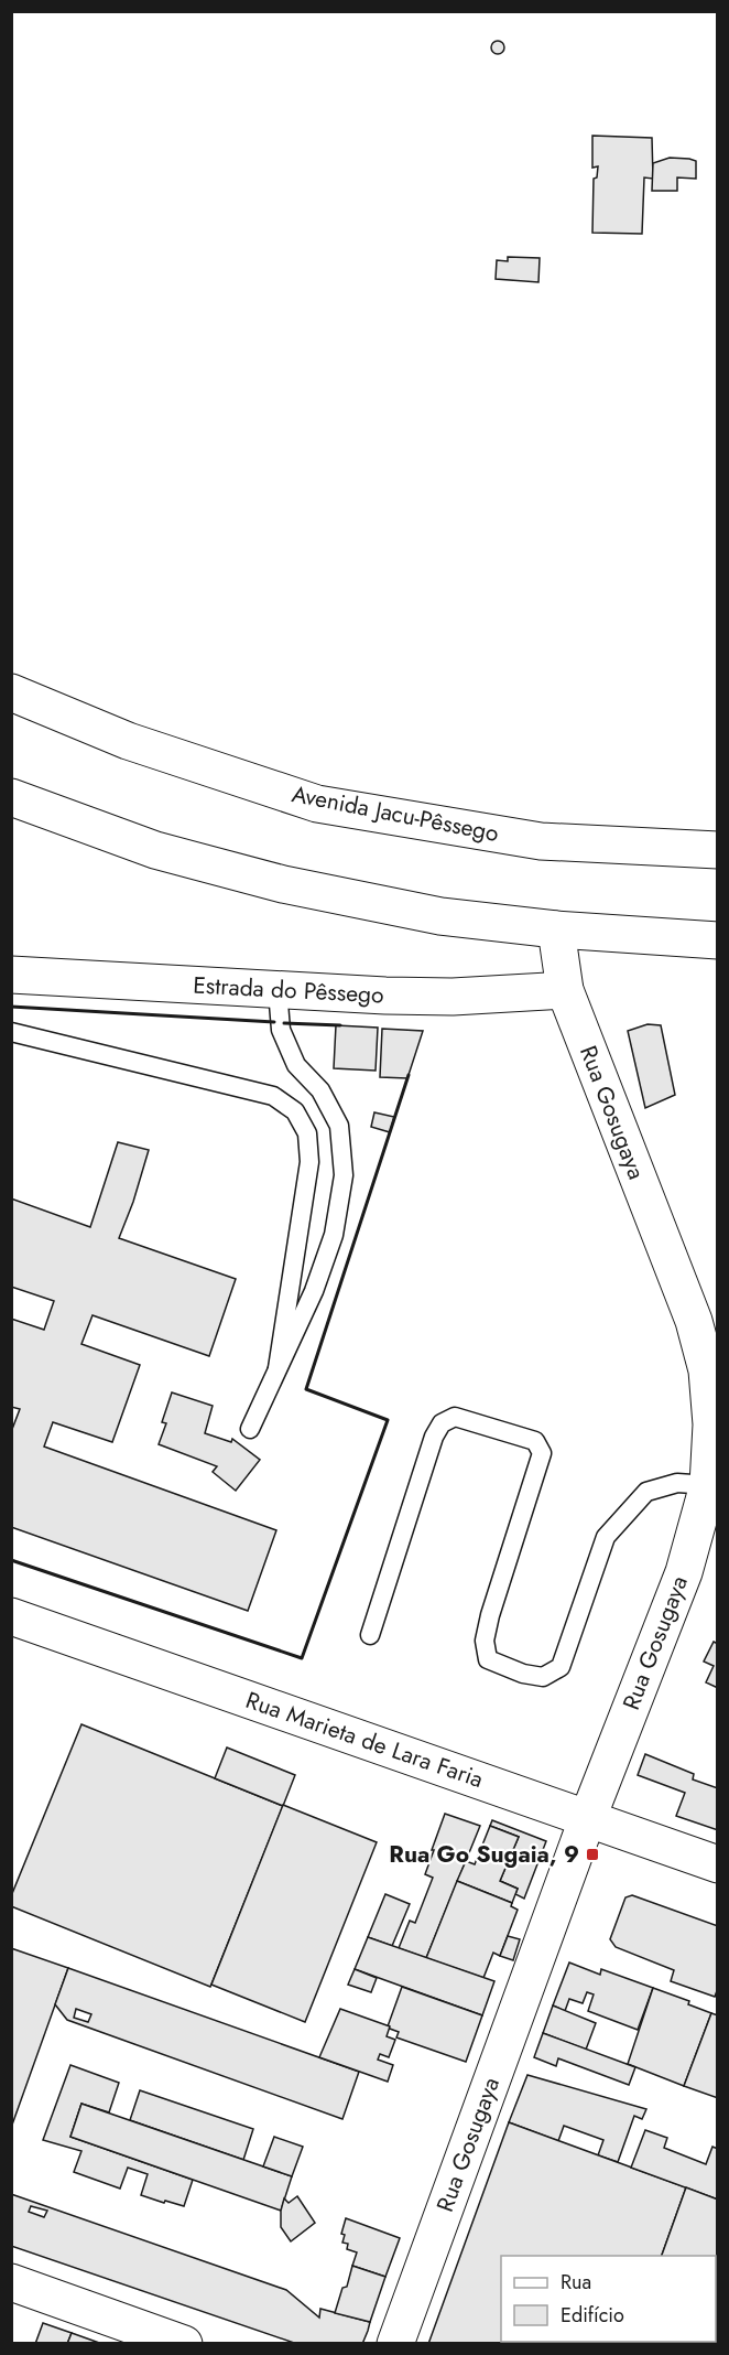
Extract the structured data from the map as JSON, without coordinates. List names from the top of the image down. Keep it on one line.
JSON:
{"streets":{"main road":["Avenida Jacu-Pêssego","Estrada do Pêssego","Rua Gosugaya","Rua Marieta de Lara Faria"]},"crossings":[["Estrada do Pêssego","Rua Gosugaya"],["Rua Gosugaya","Rua Marieta de Lara Faria"]],"places":{"transit":["Rua Go Sugaia, 9"]},"legend":["Rua","Edifício"]}
